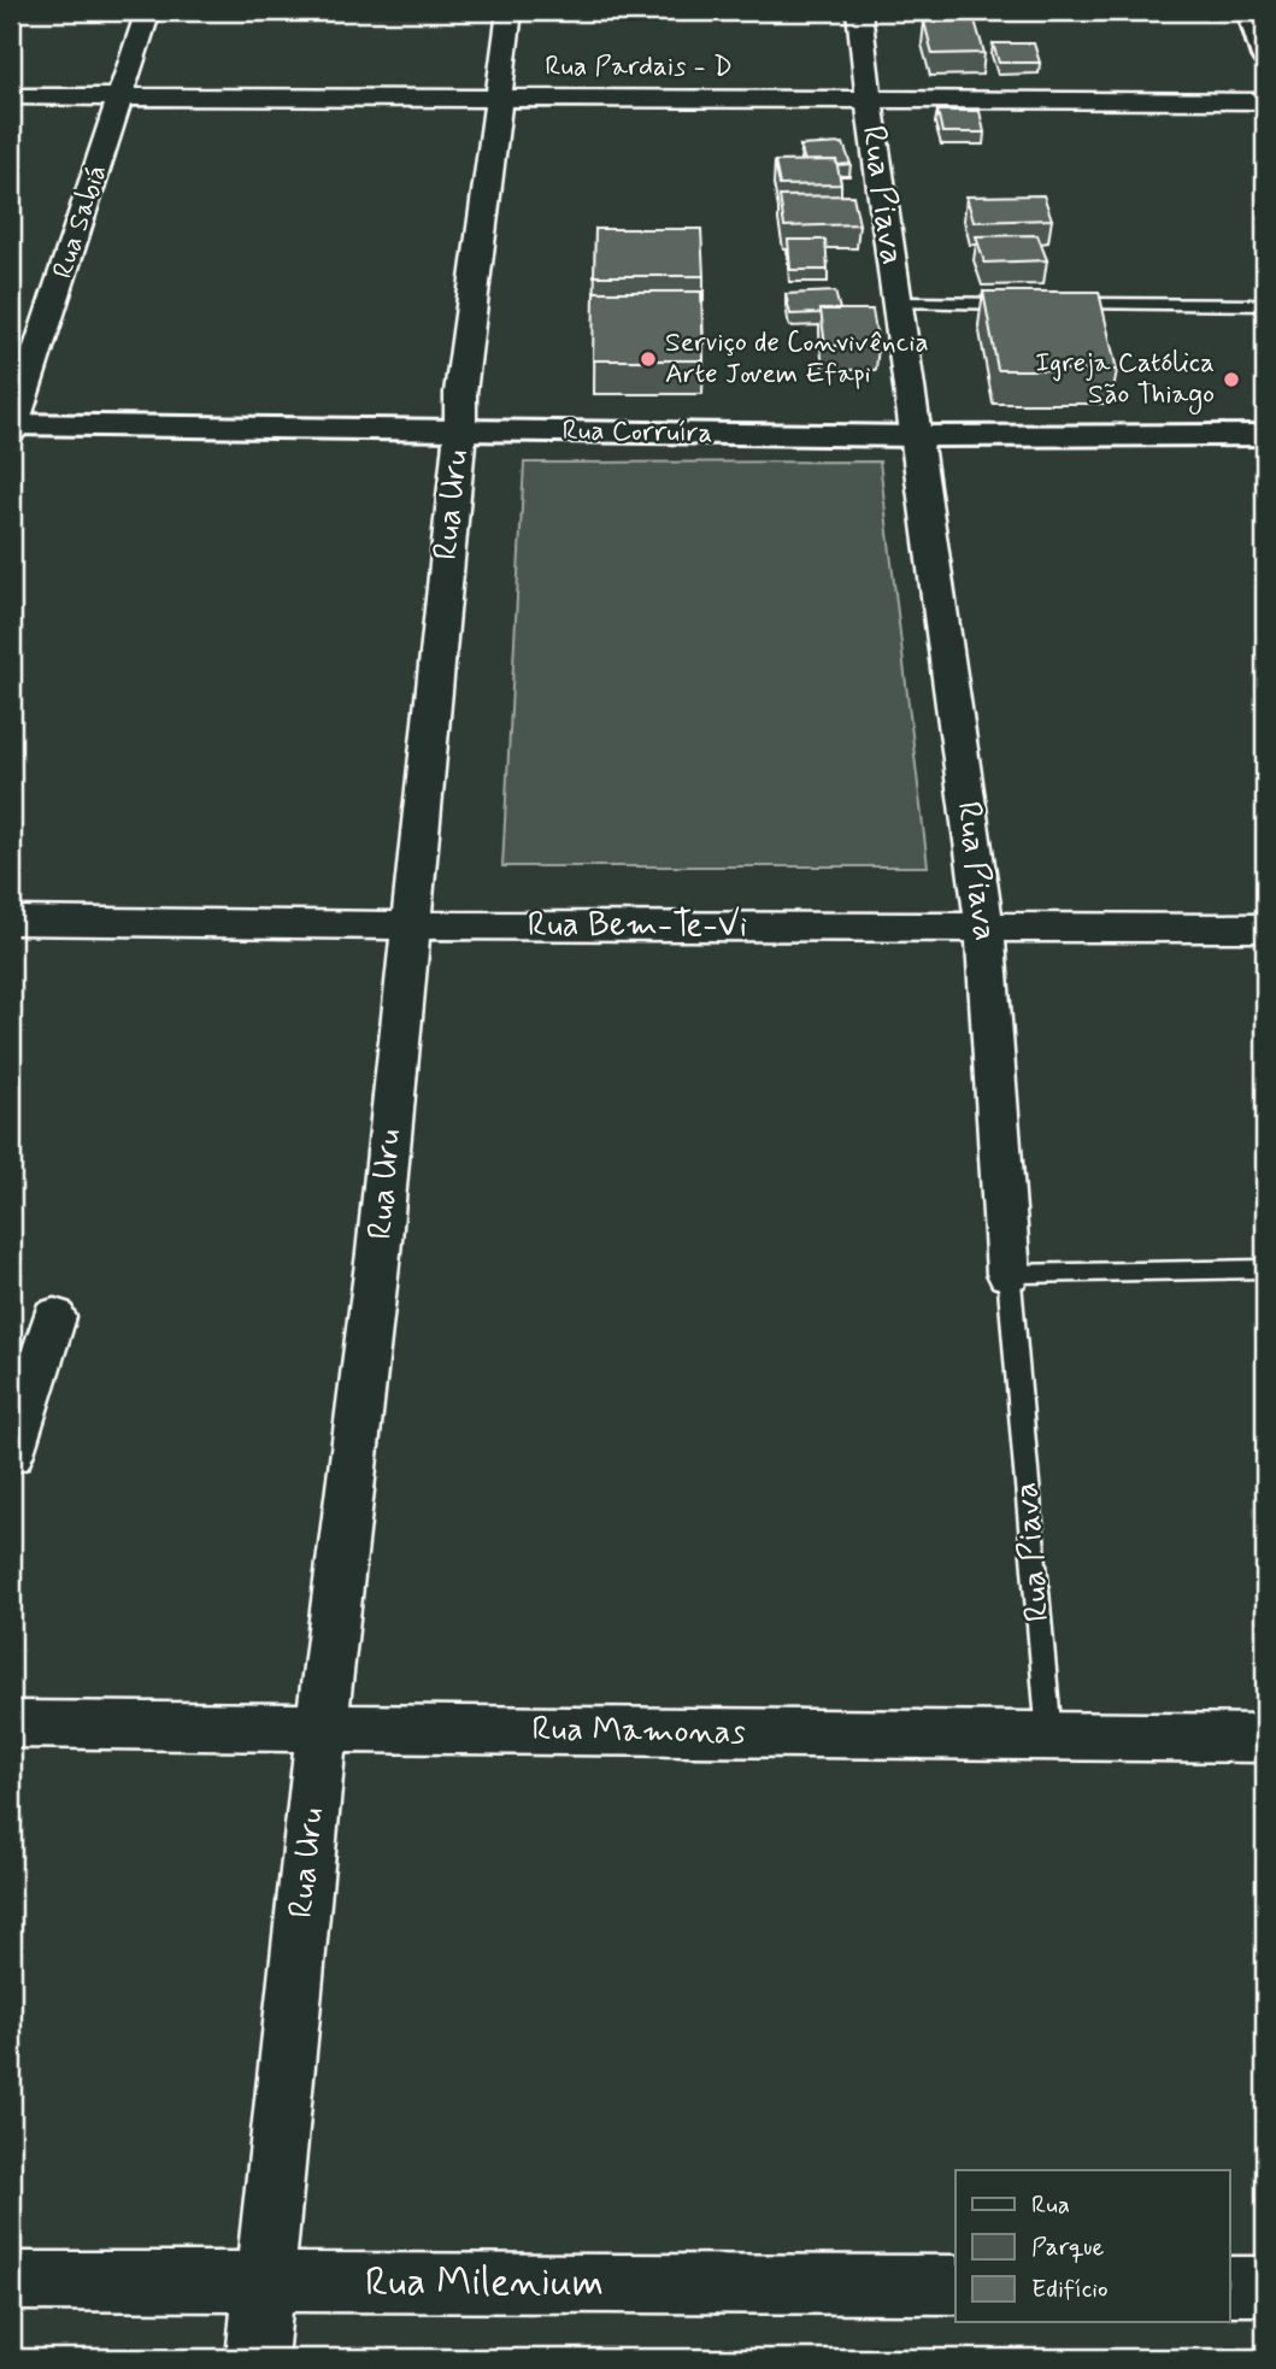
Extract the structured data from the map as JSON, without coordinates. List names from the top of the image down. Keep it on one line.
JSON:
{"streets":{"street":["Rua Pardais - D","Rua Piava","Rua Sabiá","Rua Corruíra","Rua Uru","Rua Bem-Te-Vi","Rua Mamonas","Rua Milenium"]},"crossings":[["Rua Pardais - D","Rua Piava"],["Rua Pardais - D","Rua Sabiá"],["Rua Pardais - D","Rua Uru"],["Rua Piava","Rua Corruíra"],["Rua Piava","Rua Bem-Te-Vi"],["Rua Piava","Rua Mamonas"],["Rua Sabiá","Rua Corruíra"],["Rua Corruíra","Rua Uru"],["Rua Uru","Rua Bem-Te-Vi"],["Rua Uru","Rua Mamonas"],["Rua Uru","Rua Milenium"]],"places":["Serviço de Convivência Arte Jovem Efapi","Igreja Católica São Thiago"],"legend":["Rua","Parque","Edifício"]}
